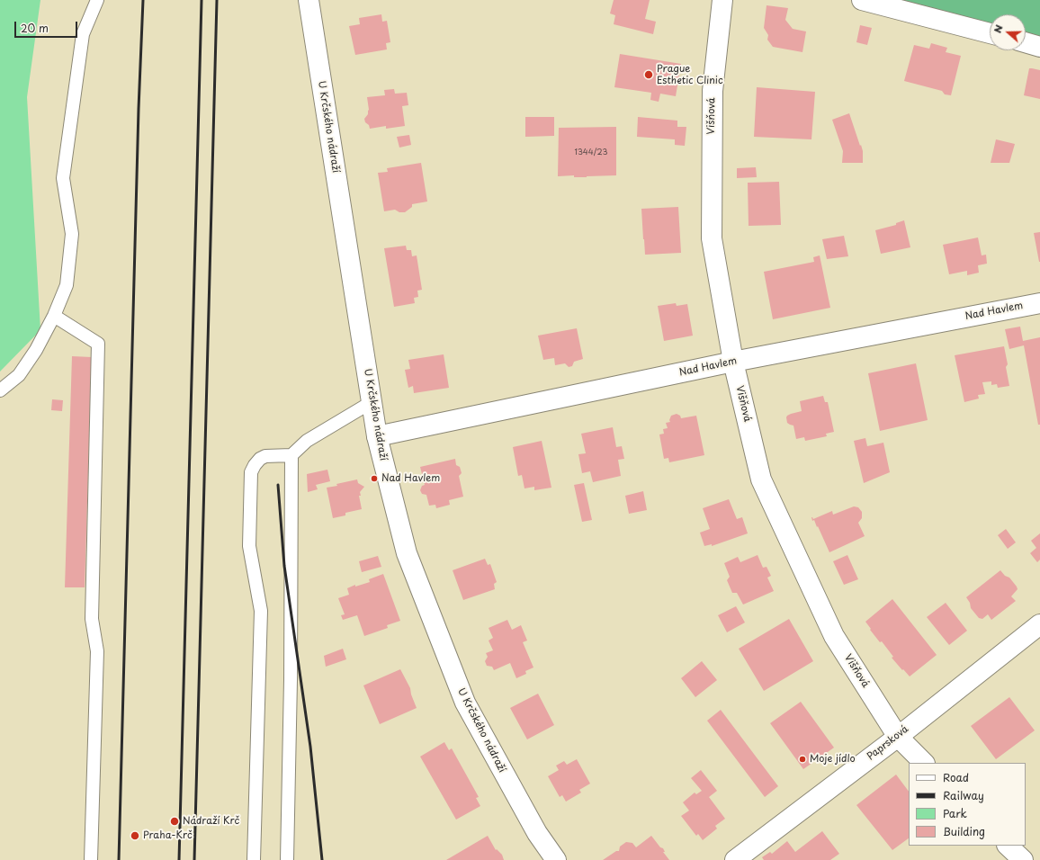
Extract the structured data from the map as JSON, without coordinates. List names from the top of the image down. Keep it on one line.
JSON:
{"streets":{"street":["Višňová","U Krčského nádraží","Nad Havlem","Paprsková"]},"crossings":[["Višňová","Nad Havlem"],["Višňová","Paprsková"],["U Krčského nádraží","Nad Havlem"]],"places":["Prague Esthetic Clinic","Nad Havlem","Moje jídlo","Nádraží Krč","Praha-Krč"],"house_numbers":["1344/23"],"legend":["Road","Railway","Park","Building"],"scale_bar":"20 m","north":"left"}
